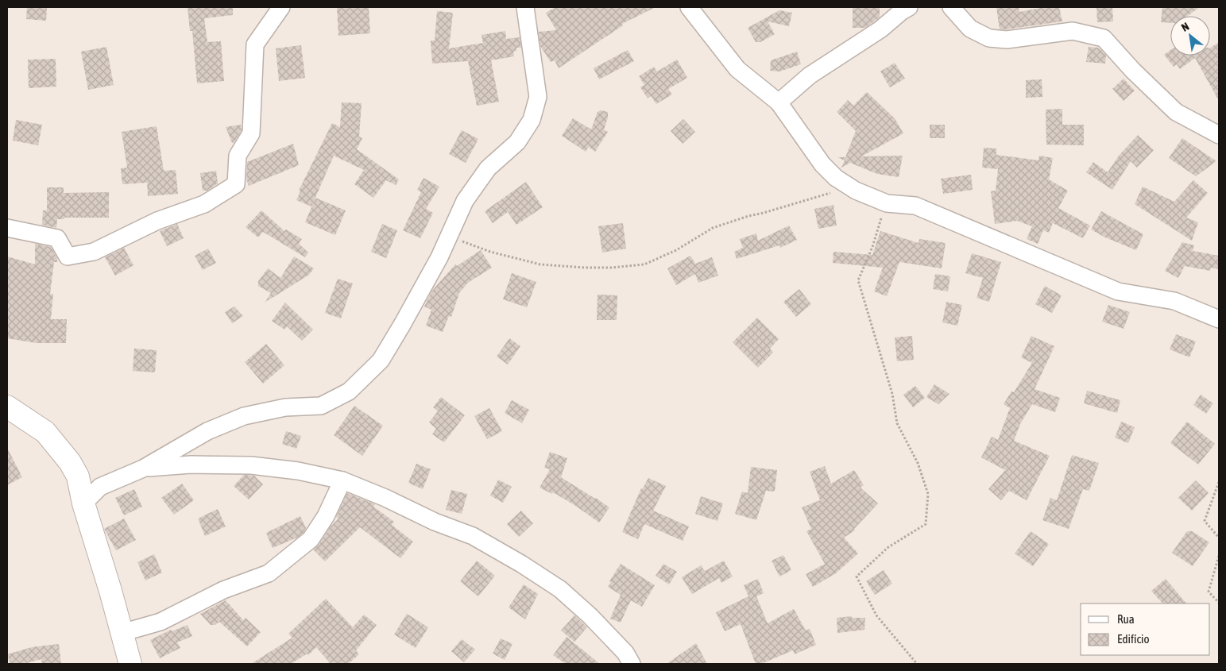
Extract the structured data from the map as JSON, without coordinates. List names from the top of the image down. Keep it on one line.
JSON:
{"legend":["Rua","Edifício"],"north":"top left"}
